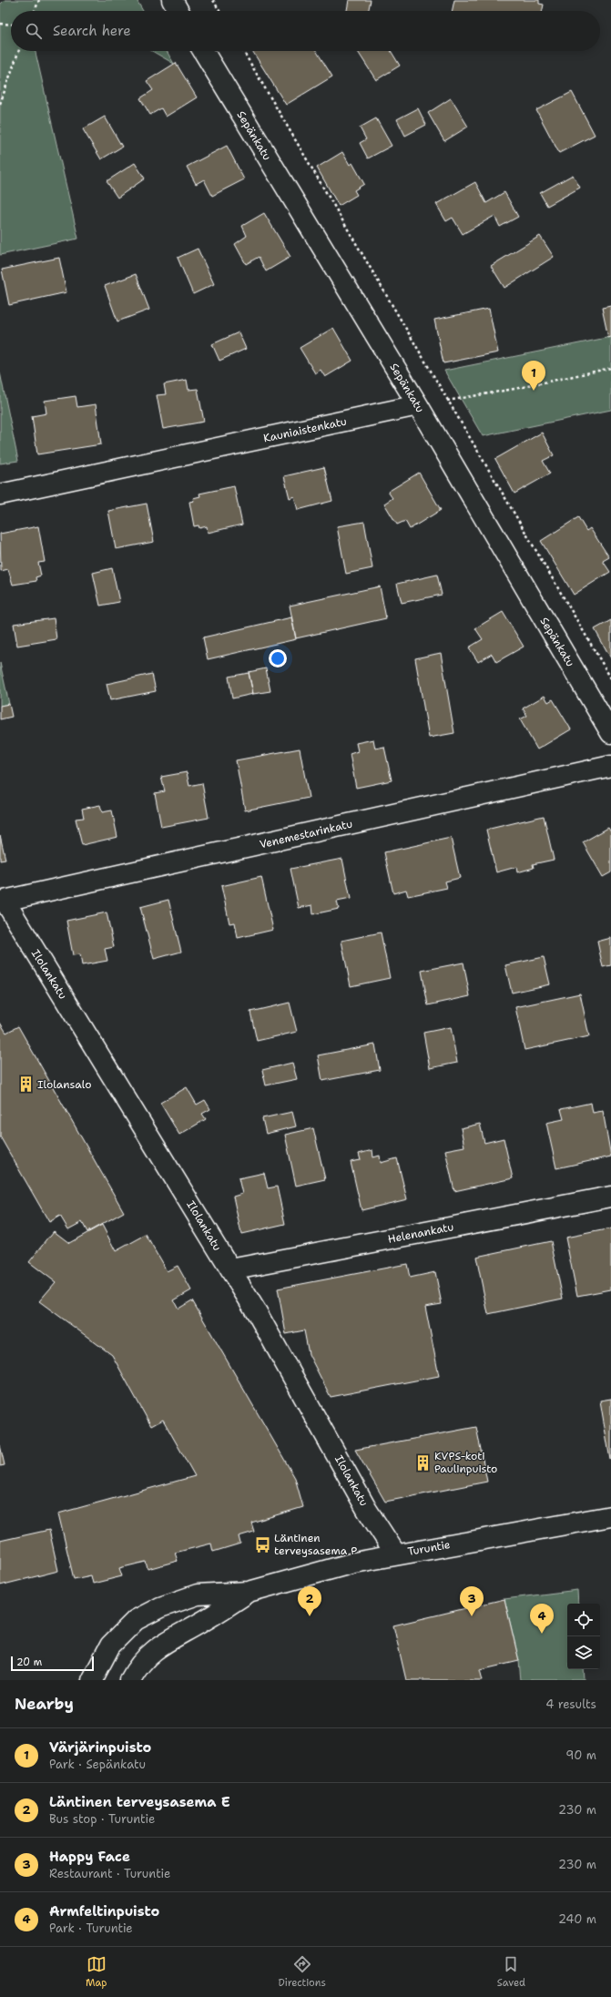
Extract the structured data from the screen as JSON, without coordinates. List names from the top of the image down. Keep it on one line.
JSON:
{"streets":{"street":["Sepänkatu","Kauniaistenkatu","Venemestarinkatu","Ilolankatu","Helenankatu","Turuntie"]},"crossings":[["Sepänkatu","Kauniaistenkatu"],["Venemestarinkatu","Ilolankatu"],["Ilolankatu","Helenankatu"],["Ilolankatu","Turuntie"]],"places":{"building":["Ilolansalo","KVPS-koti Paulinpuisto"],"bus stop":["Läntinen terveysasema P"]},"scale_bar":"20 m","page":{"search":"Search here","pins":["1","2","3","4"],"scale":"20 m","heading":["Nearby","4 results"],"list":[{"mark":"1","name":"Värjärinpuisto","note":"Park · Sepänkatu","value":"90 m"},{"mark":"2","name":"Läntinen terveysasema E","note":"Bus stop · Turuntie","value":"230 m"},{"mark":"3","name":"Happy Face","note":"Restaurant · Turuntie","value":"230 m"},{"mark":"4","name":"Armfeltinpuisto","note":"Park · Turuntie","value":"240 m"}],"nav":["Map","Directions","Saved"]}}
